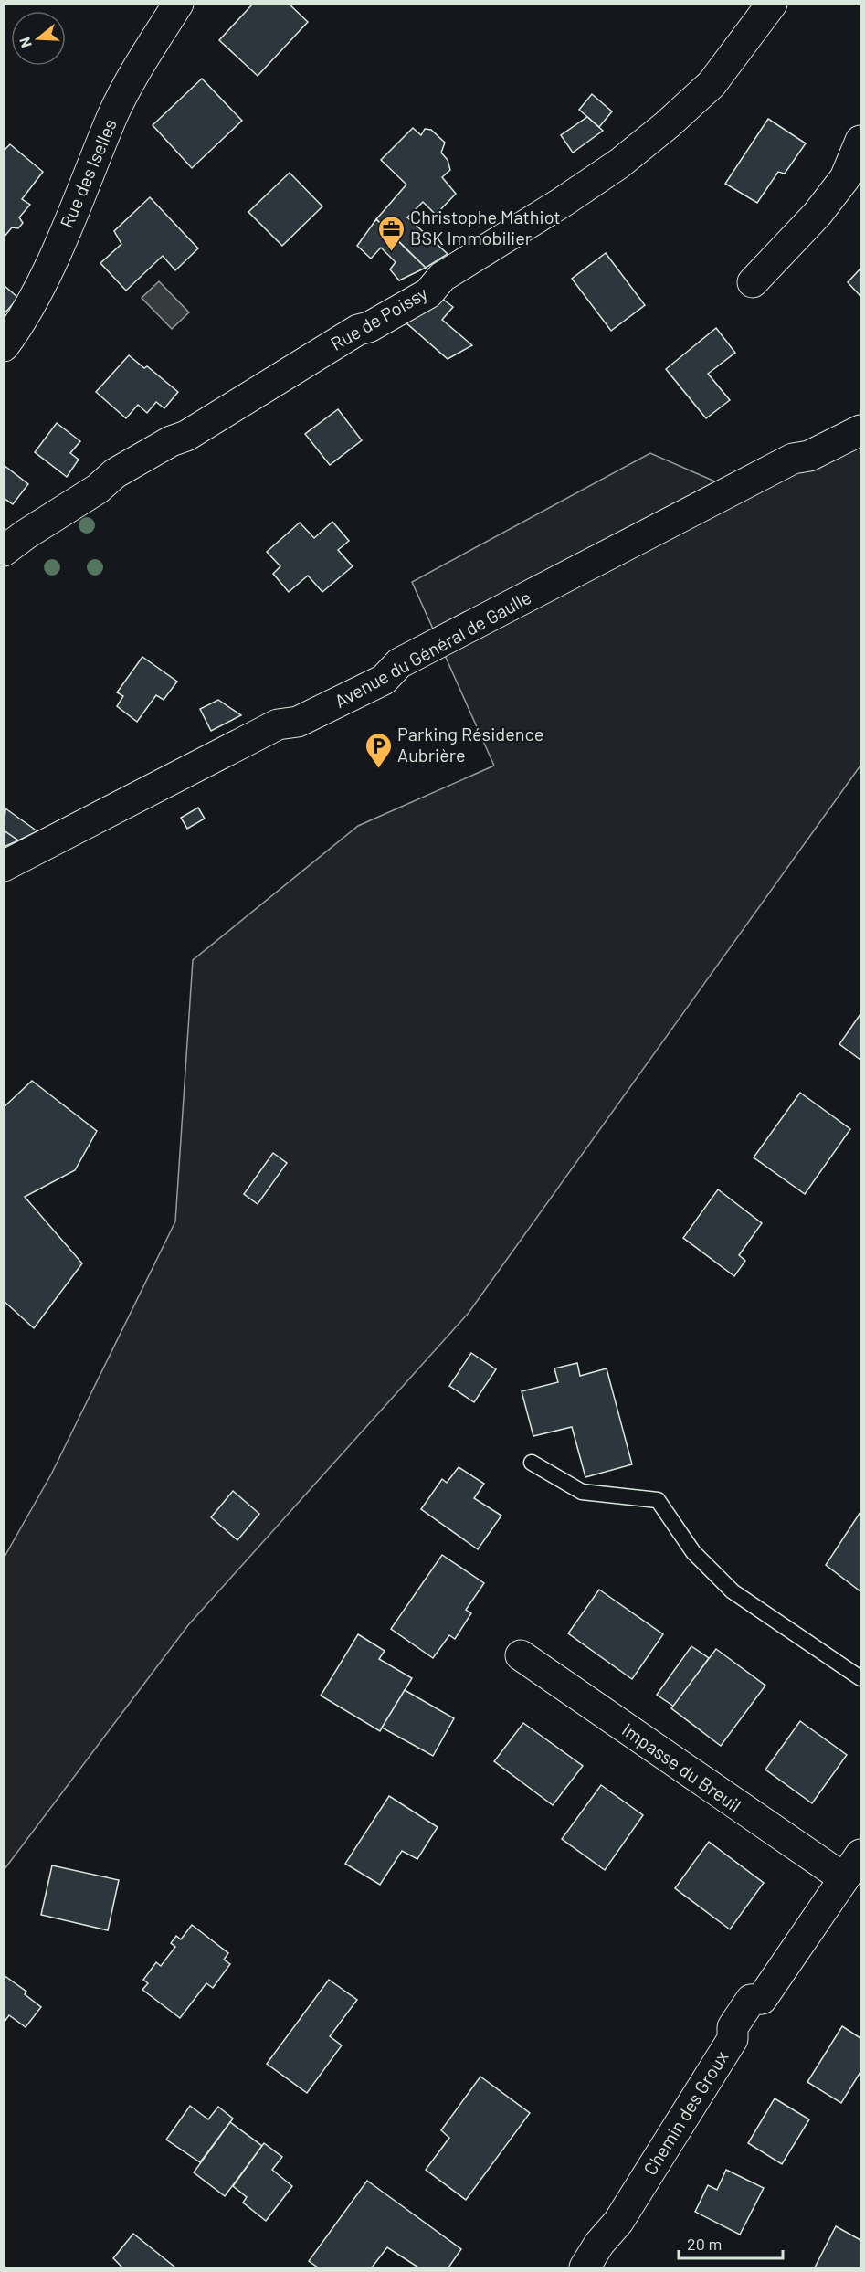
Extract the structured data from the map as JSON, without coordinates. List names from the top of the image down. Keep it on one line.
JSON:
{"streets":{"street":["Rue des Iselles","Rue de Poissy","Avenue du Général de Gaulle","Impasse du Breuil","Chemin des Groux"]},"crossings":[["Impasse du Breuil","Chemin des Groux"]],"places":{"office":["Christophe Mathiot BSK Immobilier"],"parking":["Parking Résidence Aubrière"]},"scale_bar":"20 m","north":"left"}
